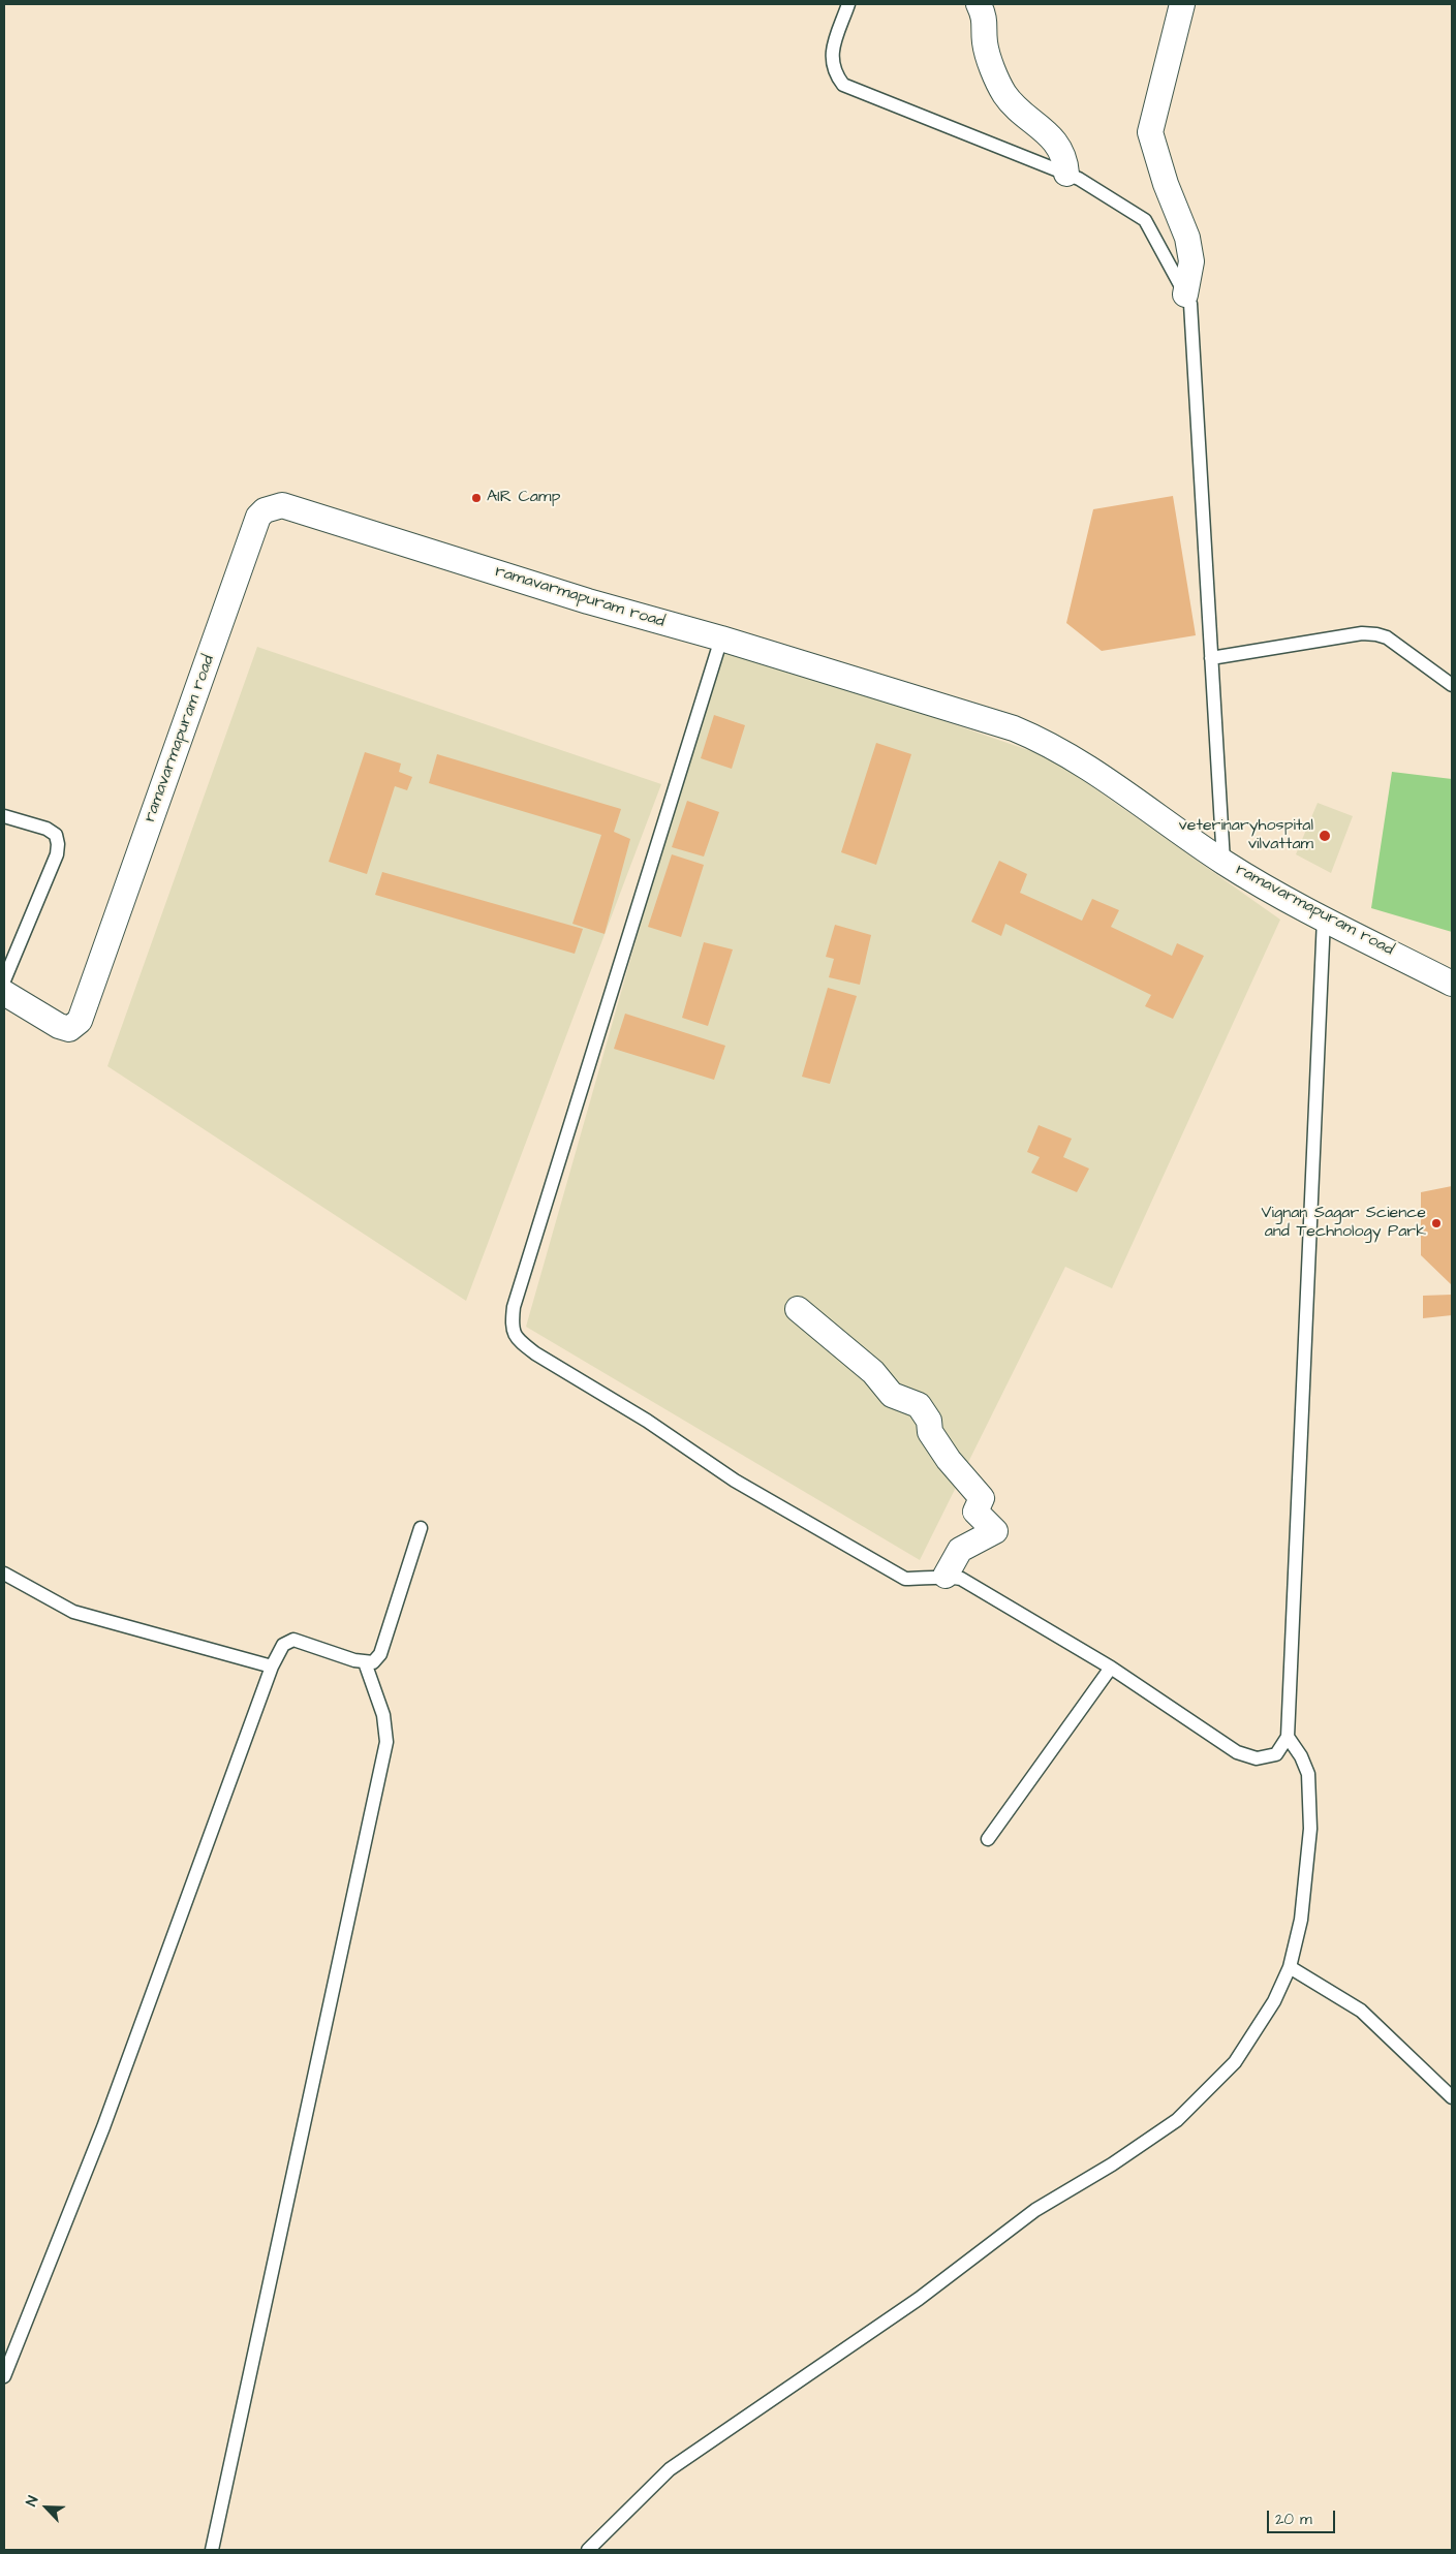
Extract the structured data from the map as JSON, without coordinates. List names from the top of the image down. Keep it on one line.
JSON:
{"streets":{"street":["ramavarmapuram road"]},"places":["AIR Camp","veterinaryhospital vilvattam","Vignan Sagar Science and Technology Park"],"scale_bar":"20 m","north":"top left"}
